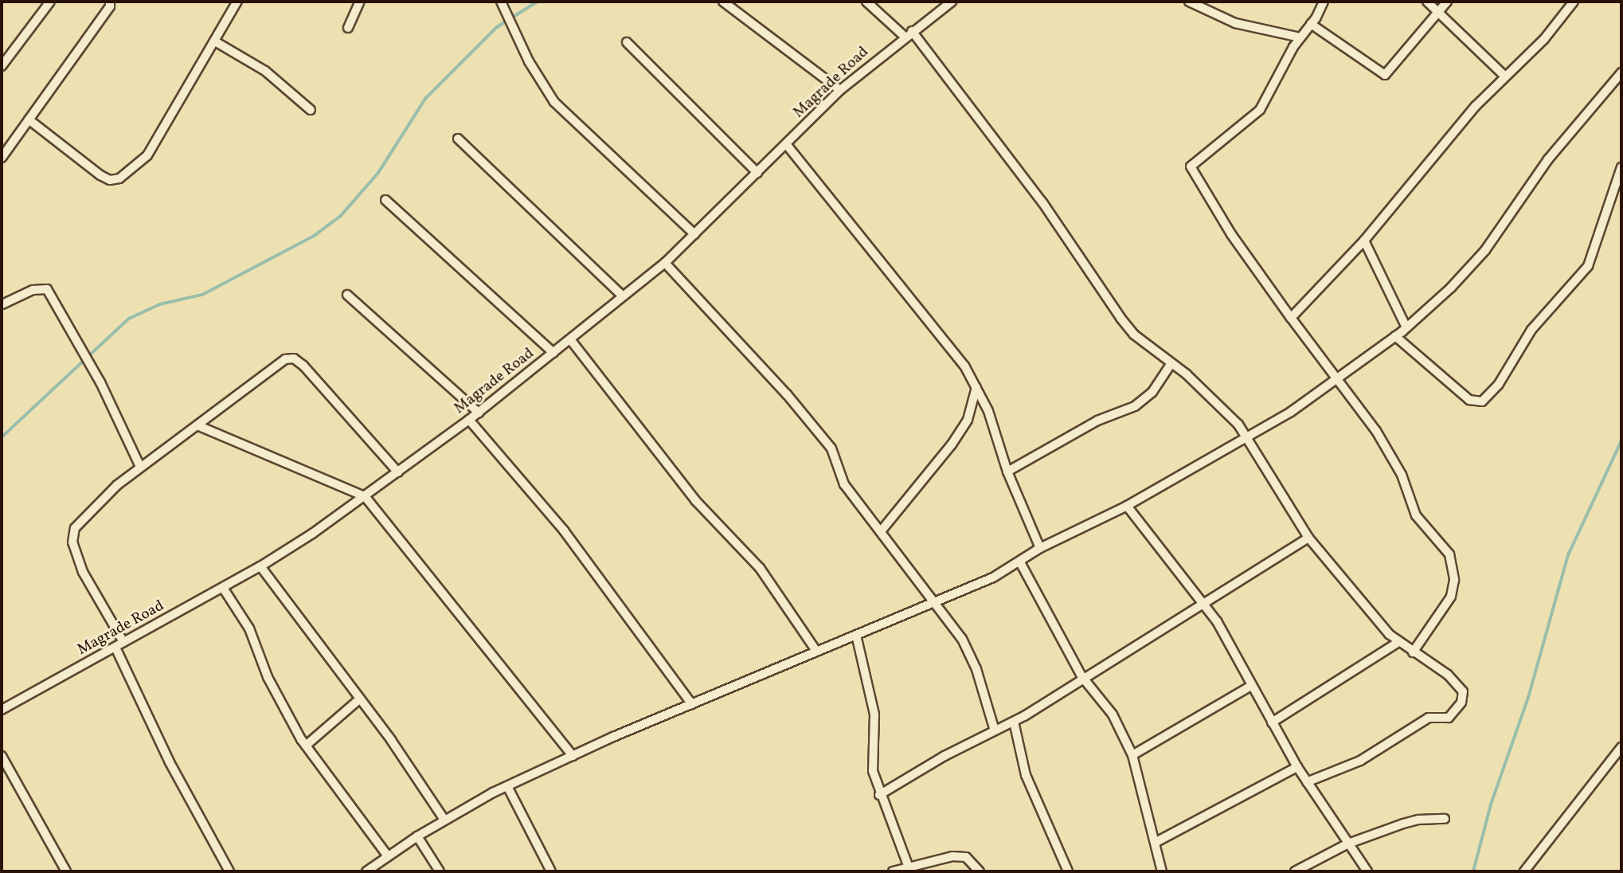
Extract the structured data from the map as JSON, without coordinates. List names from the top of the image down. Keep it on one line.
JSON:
{"streets":{"street":["Magrade Road"]}}
